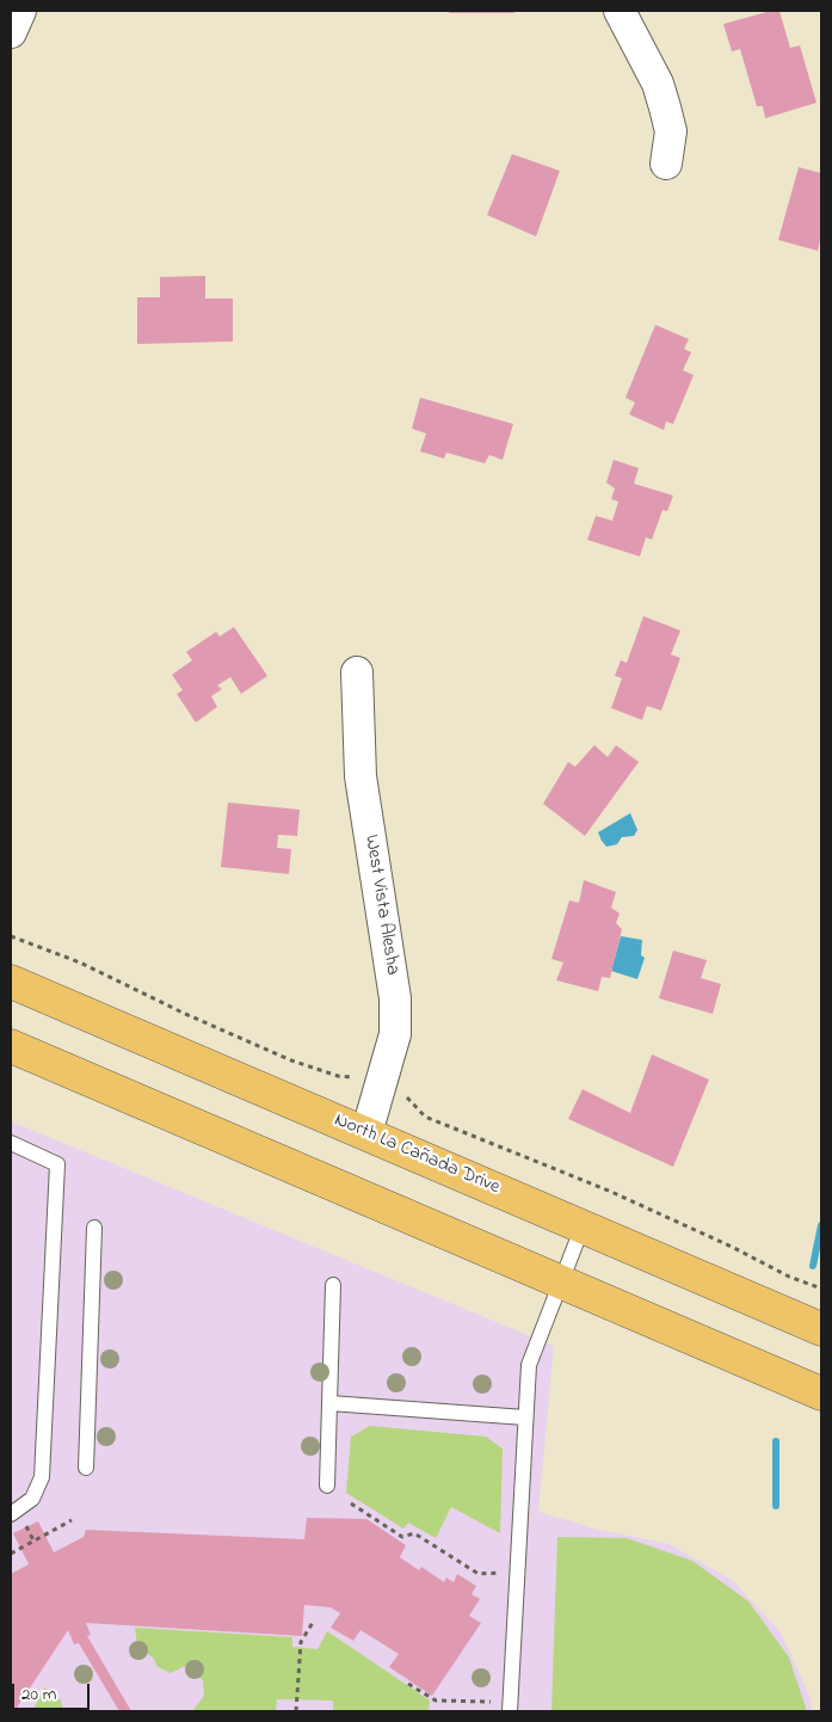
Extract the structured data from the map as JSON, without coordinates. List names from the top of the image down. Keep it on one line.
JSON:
{"streets":{"main road":["North La Cañada Drive"],"street":["West Vista Alesha"]},"crossings":[["West Vista Alesha","North La Cañada Drive"]],"scale_bar":"20 m"}
